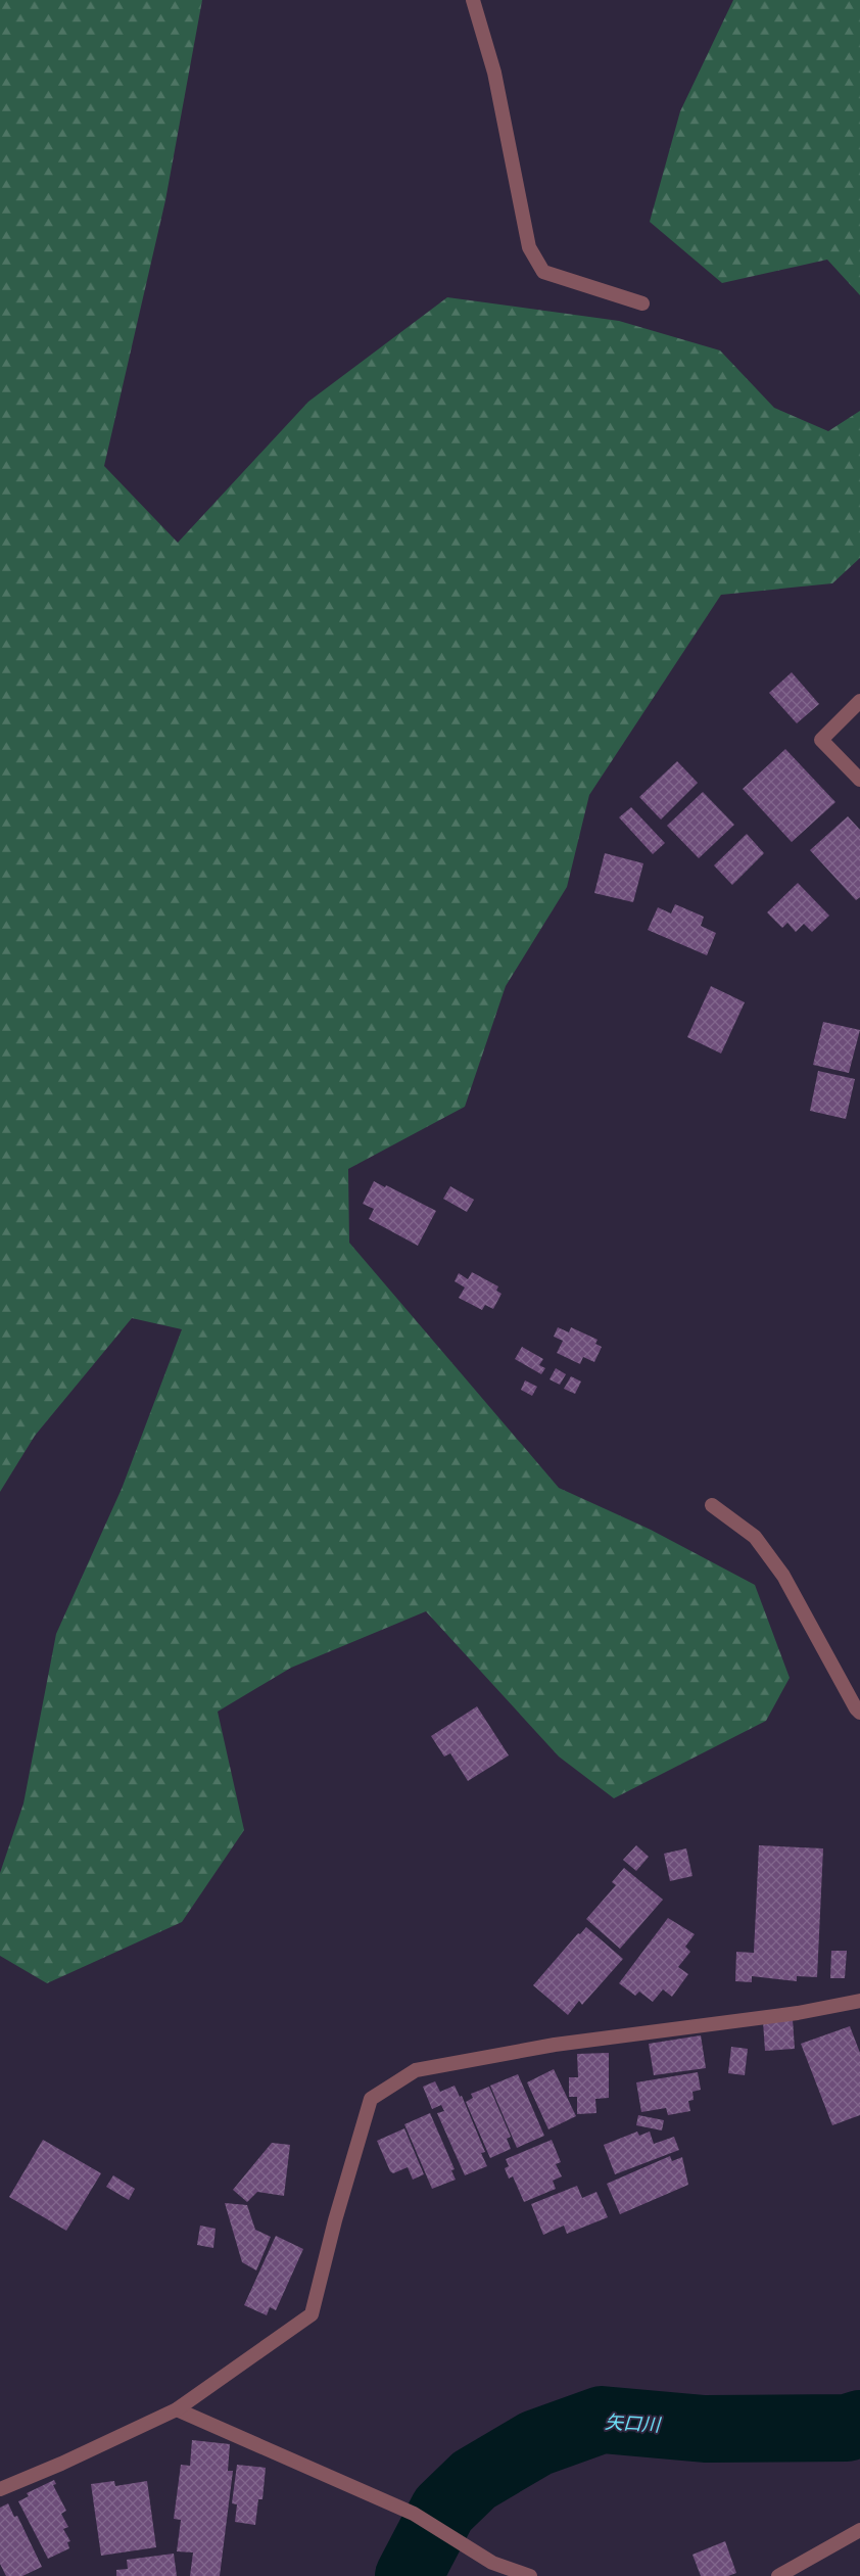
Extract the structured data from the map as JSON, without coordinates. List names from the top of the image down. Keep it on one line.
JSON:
{"water":["矢口川"]}
